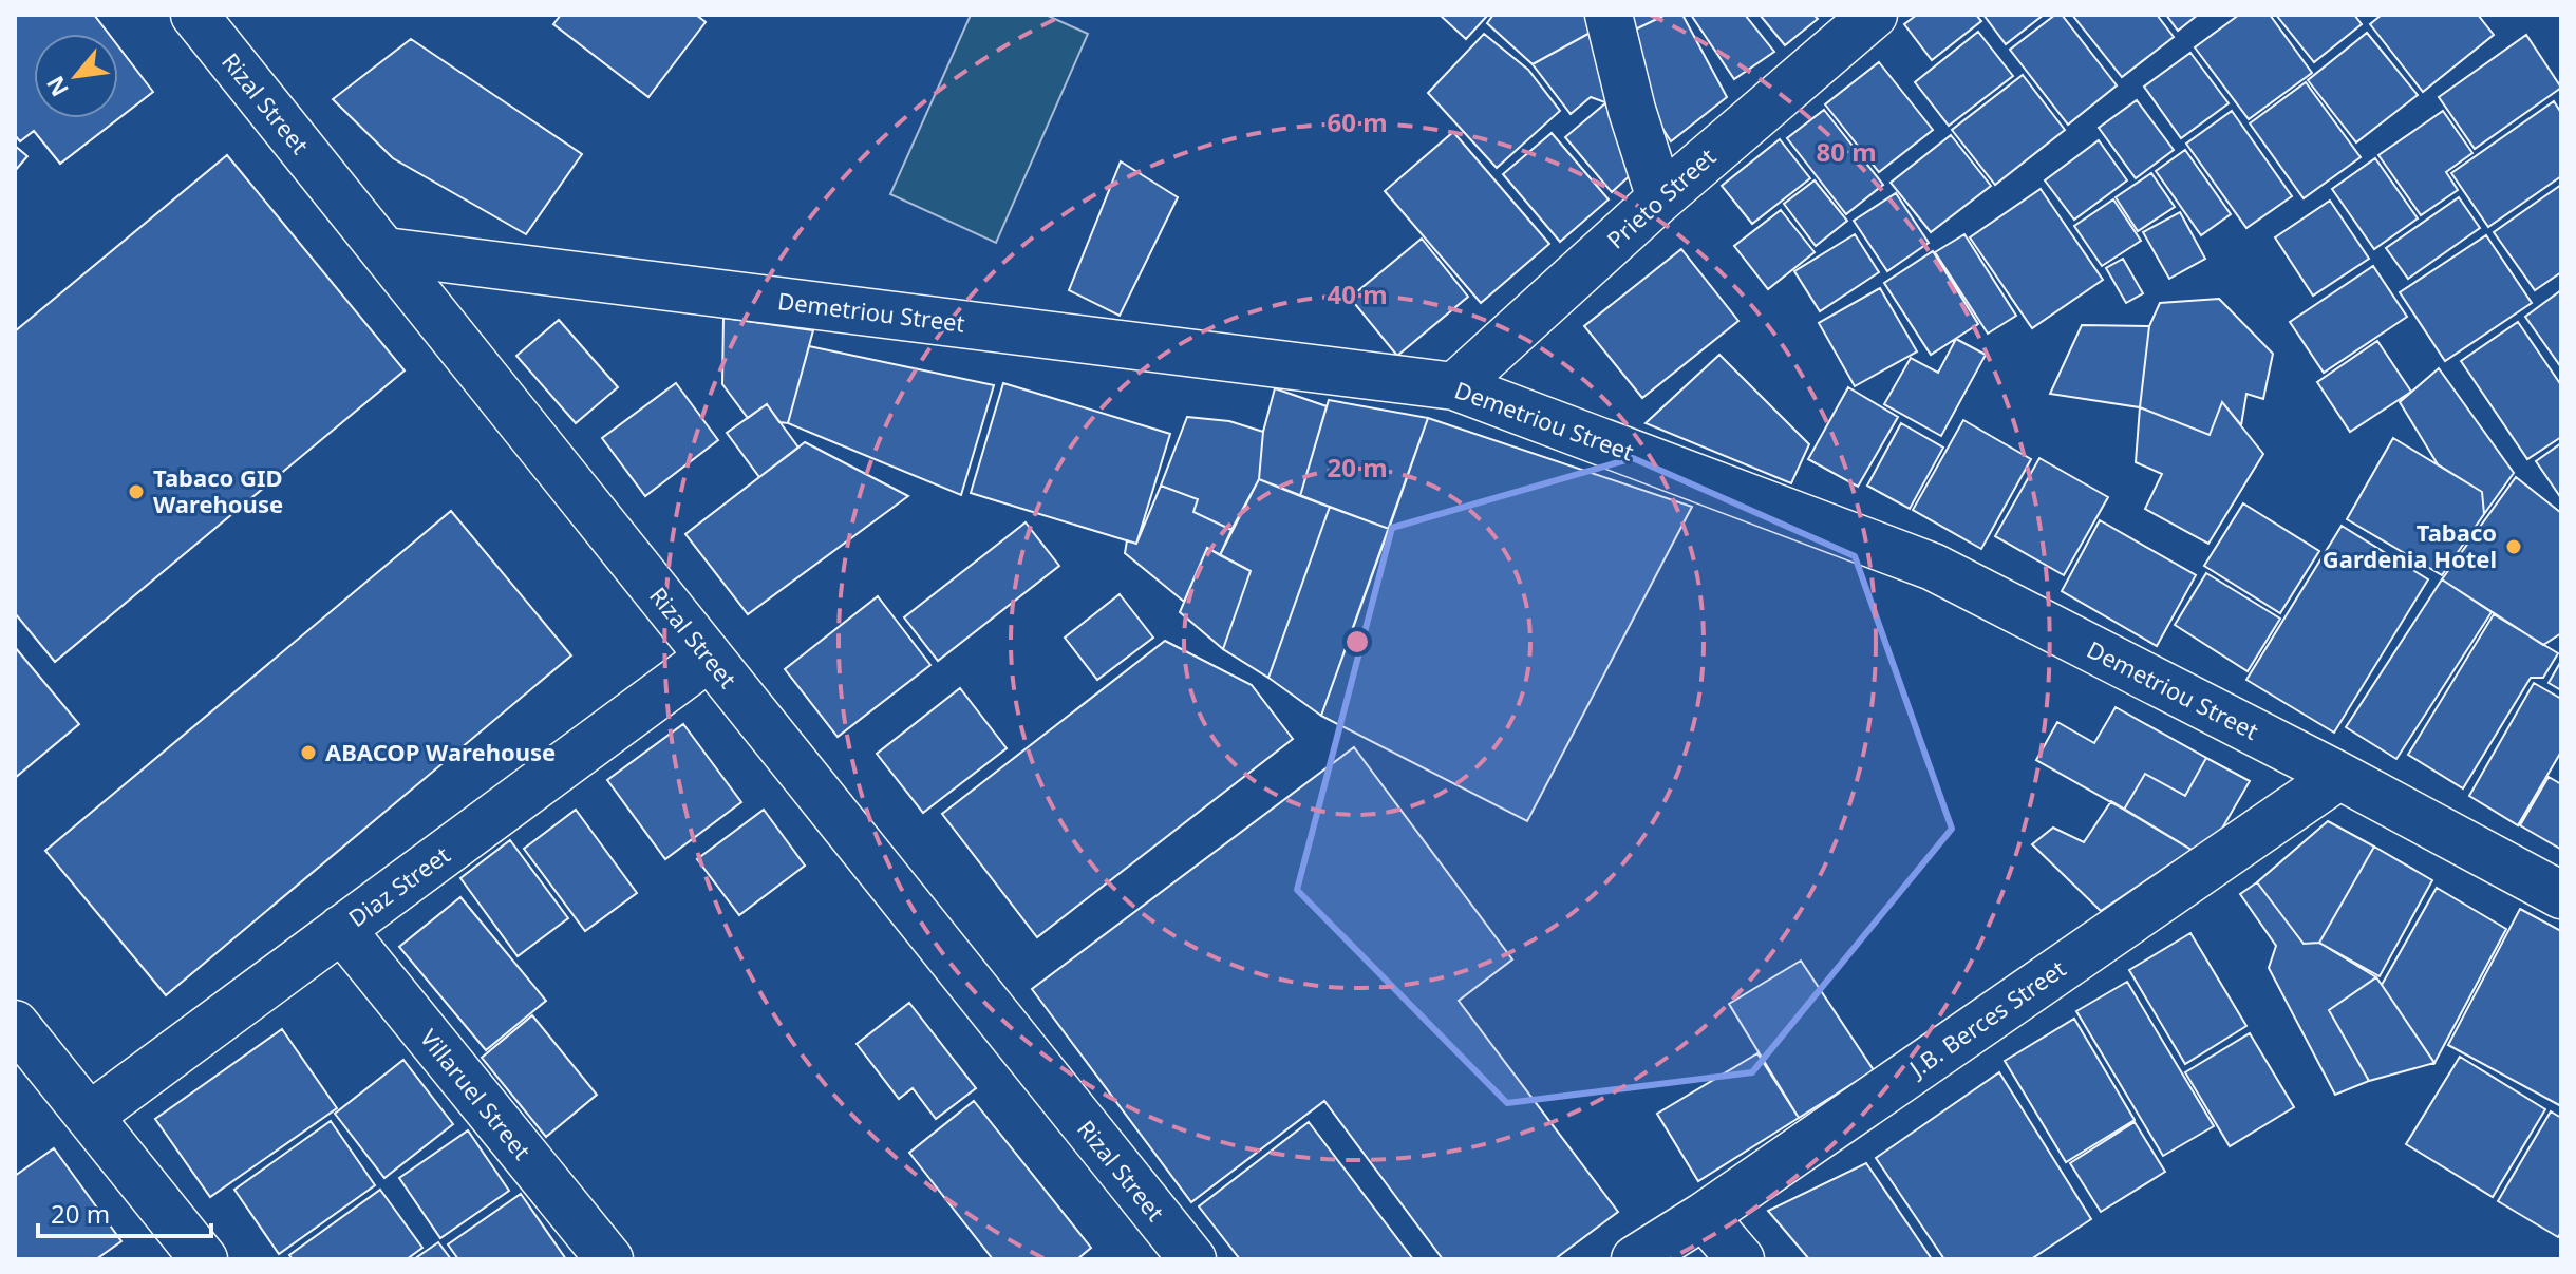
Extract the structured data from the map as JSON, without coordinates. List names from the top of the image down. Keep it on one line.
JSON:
{"streets":{"street":["Rizal Street","Prieto Street","Demetriou Street","Diaz Street","J.B. Berces Street","Villaruel Street"]},"crossings":[["Rizal Street","Demetriou Street"],["Rizal Street","Diaz Street"],["Prieto Street","Demetriou Street"],["Demetriou Street","J.B. Berces Street"],["Diaz Street","Villaruel Street"]],"places":["Tabaco GID Warehouse","Tabaco Gardenia Hotel","ABACOP Warehouse"],"scale_bar":"20 m","north":"bottom left","rings":["60 m","80 m","40 m","20 m"]}
